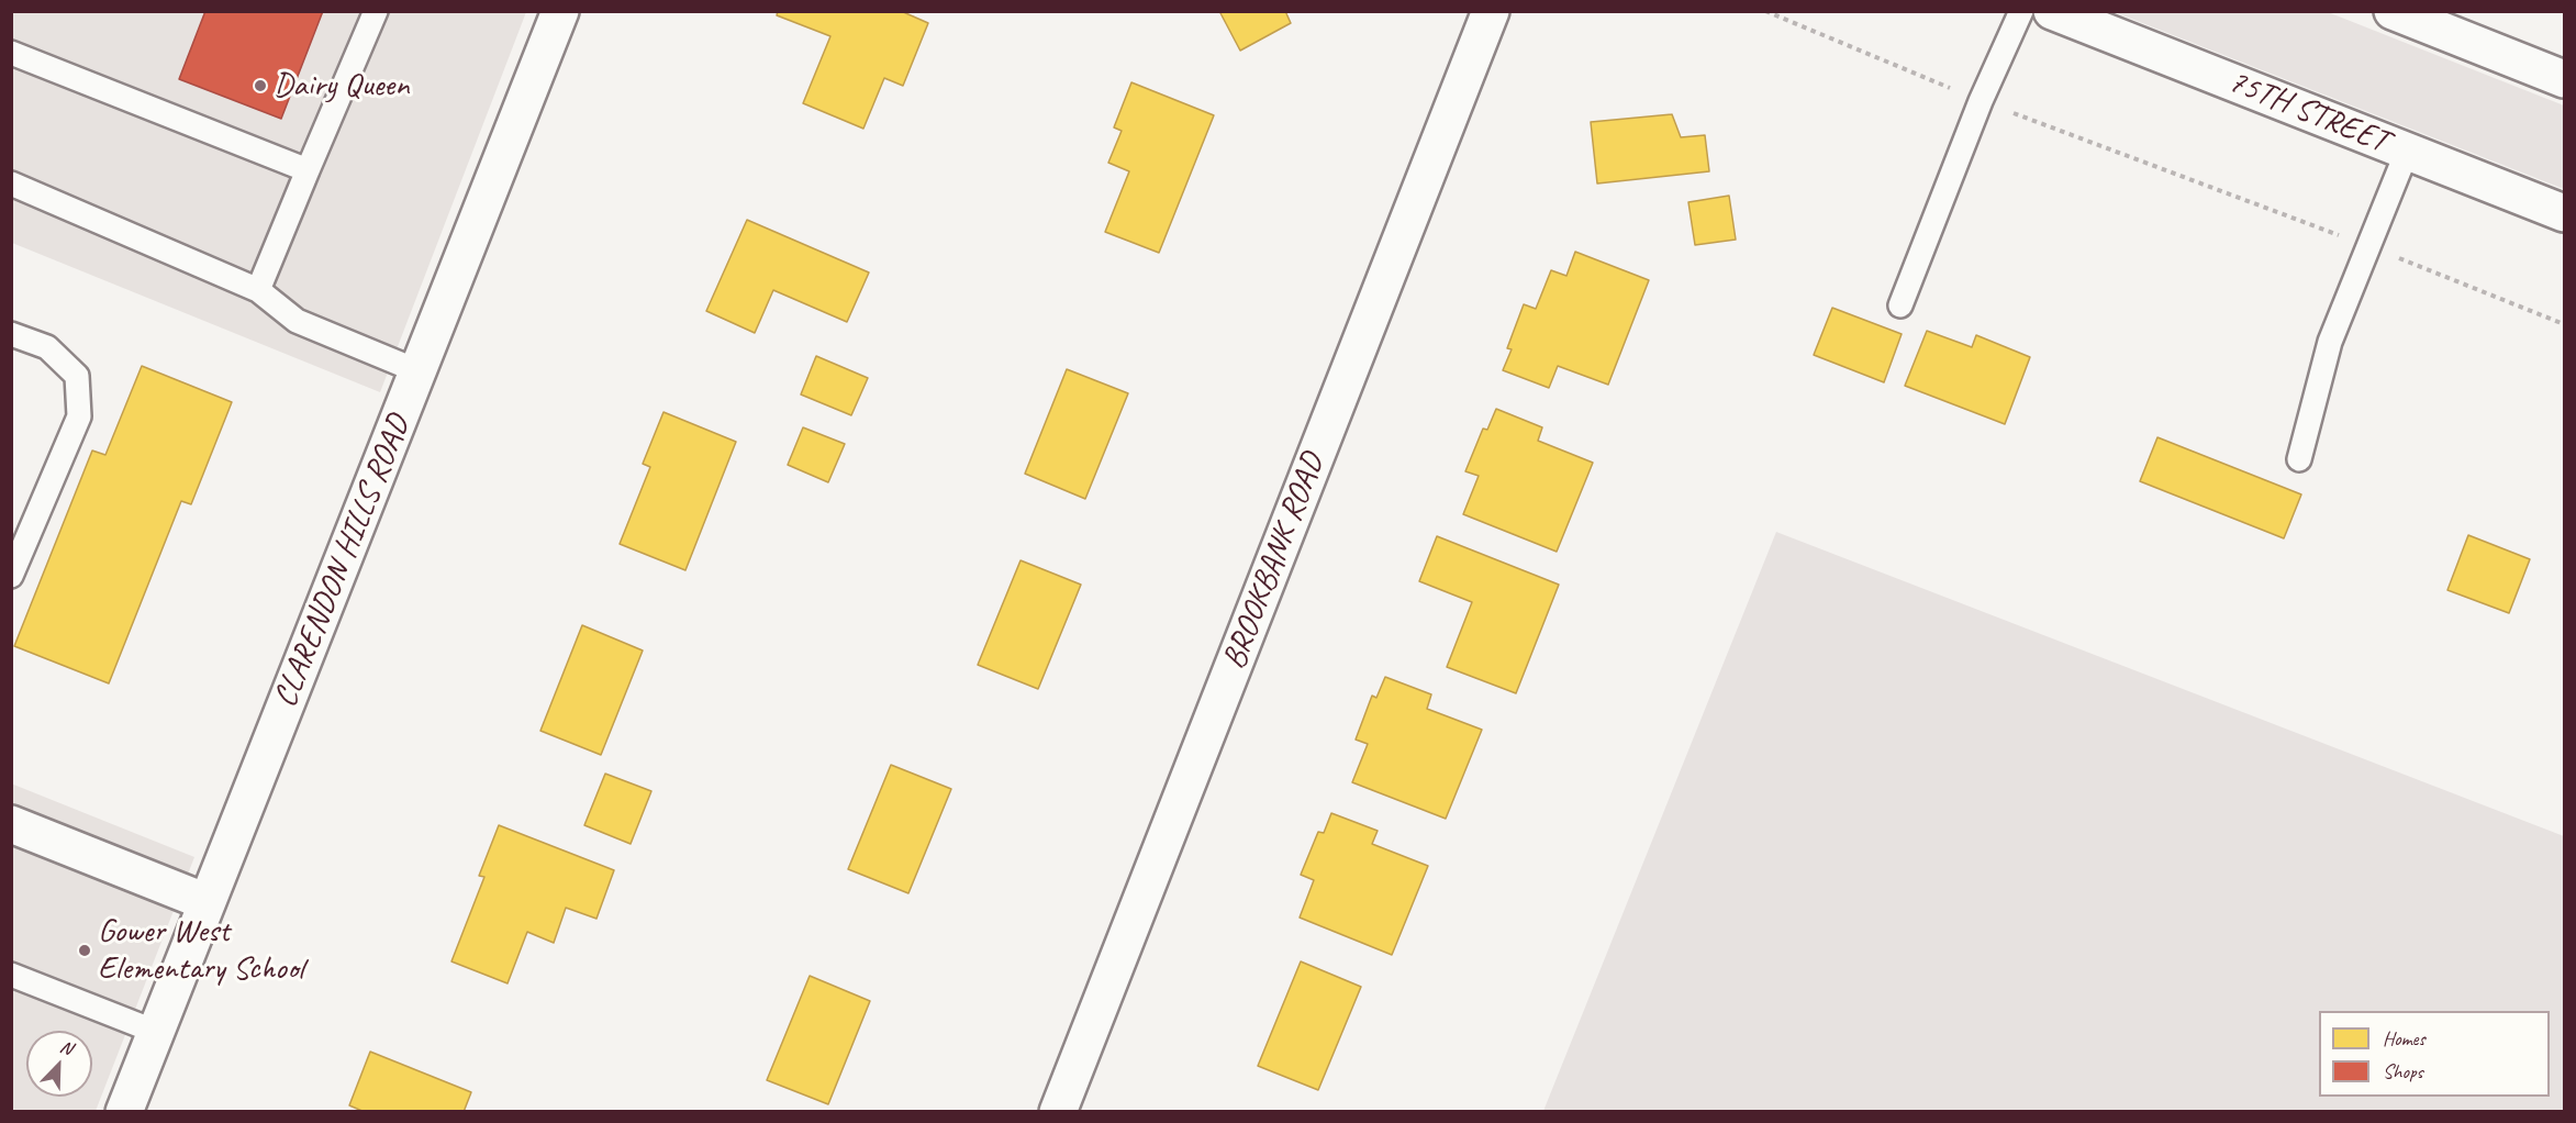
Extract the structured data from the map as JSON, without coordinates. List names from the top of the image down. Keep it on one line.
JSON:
{"streets":{"street":["75TH STREET","CLARENDON HILLS ROAD","BROOKBANK ROAD"]},"places":["Dairy Queen","Gower West Elementary School"],"legend":["Homes","Shops"],"north":"top right"}
